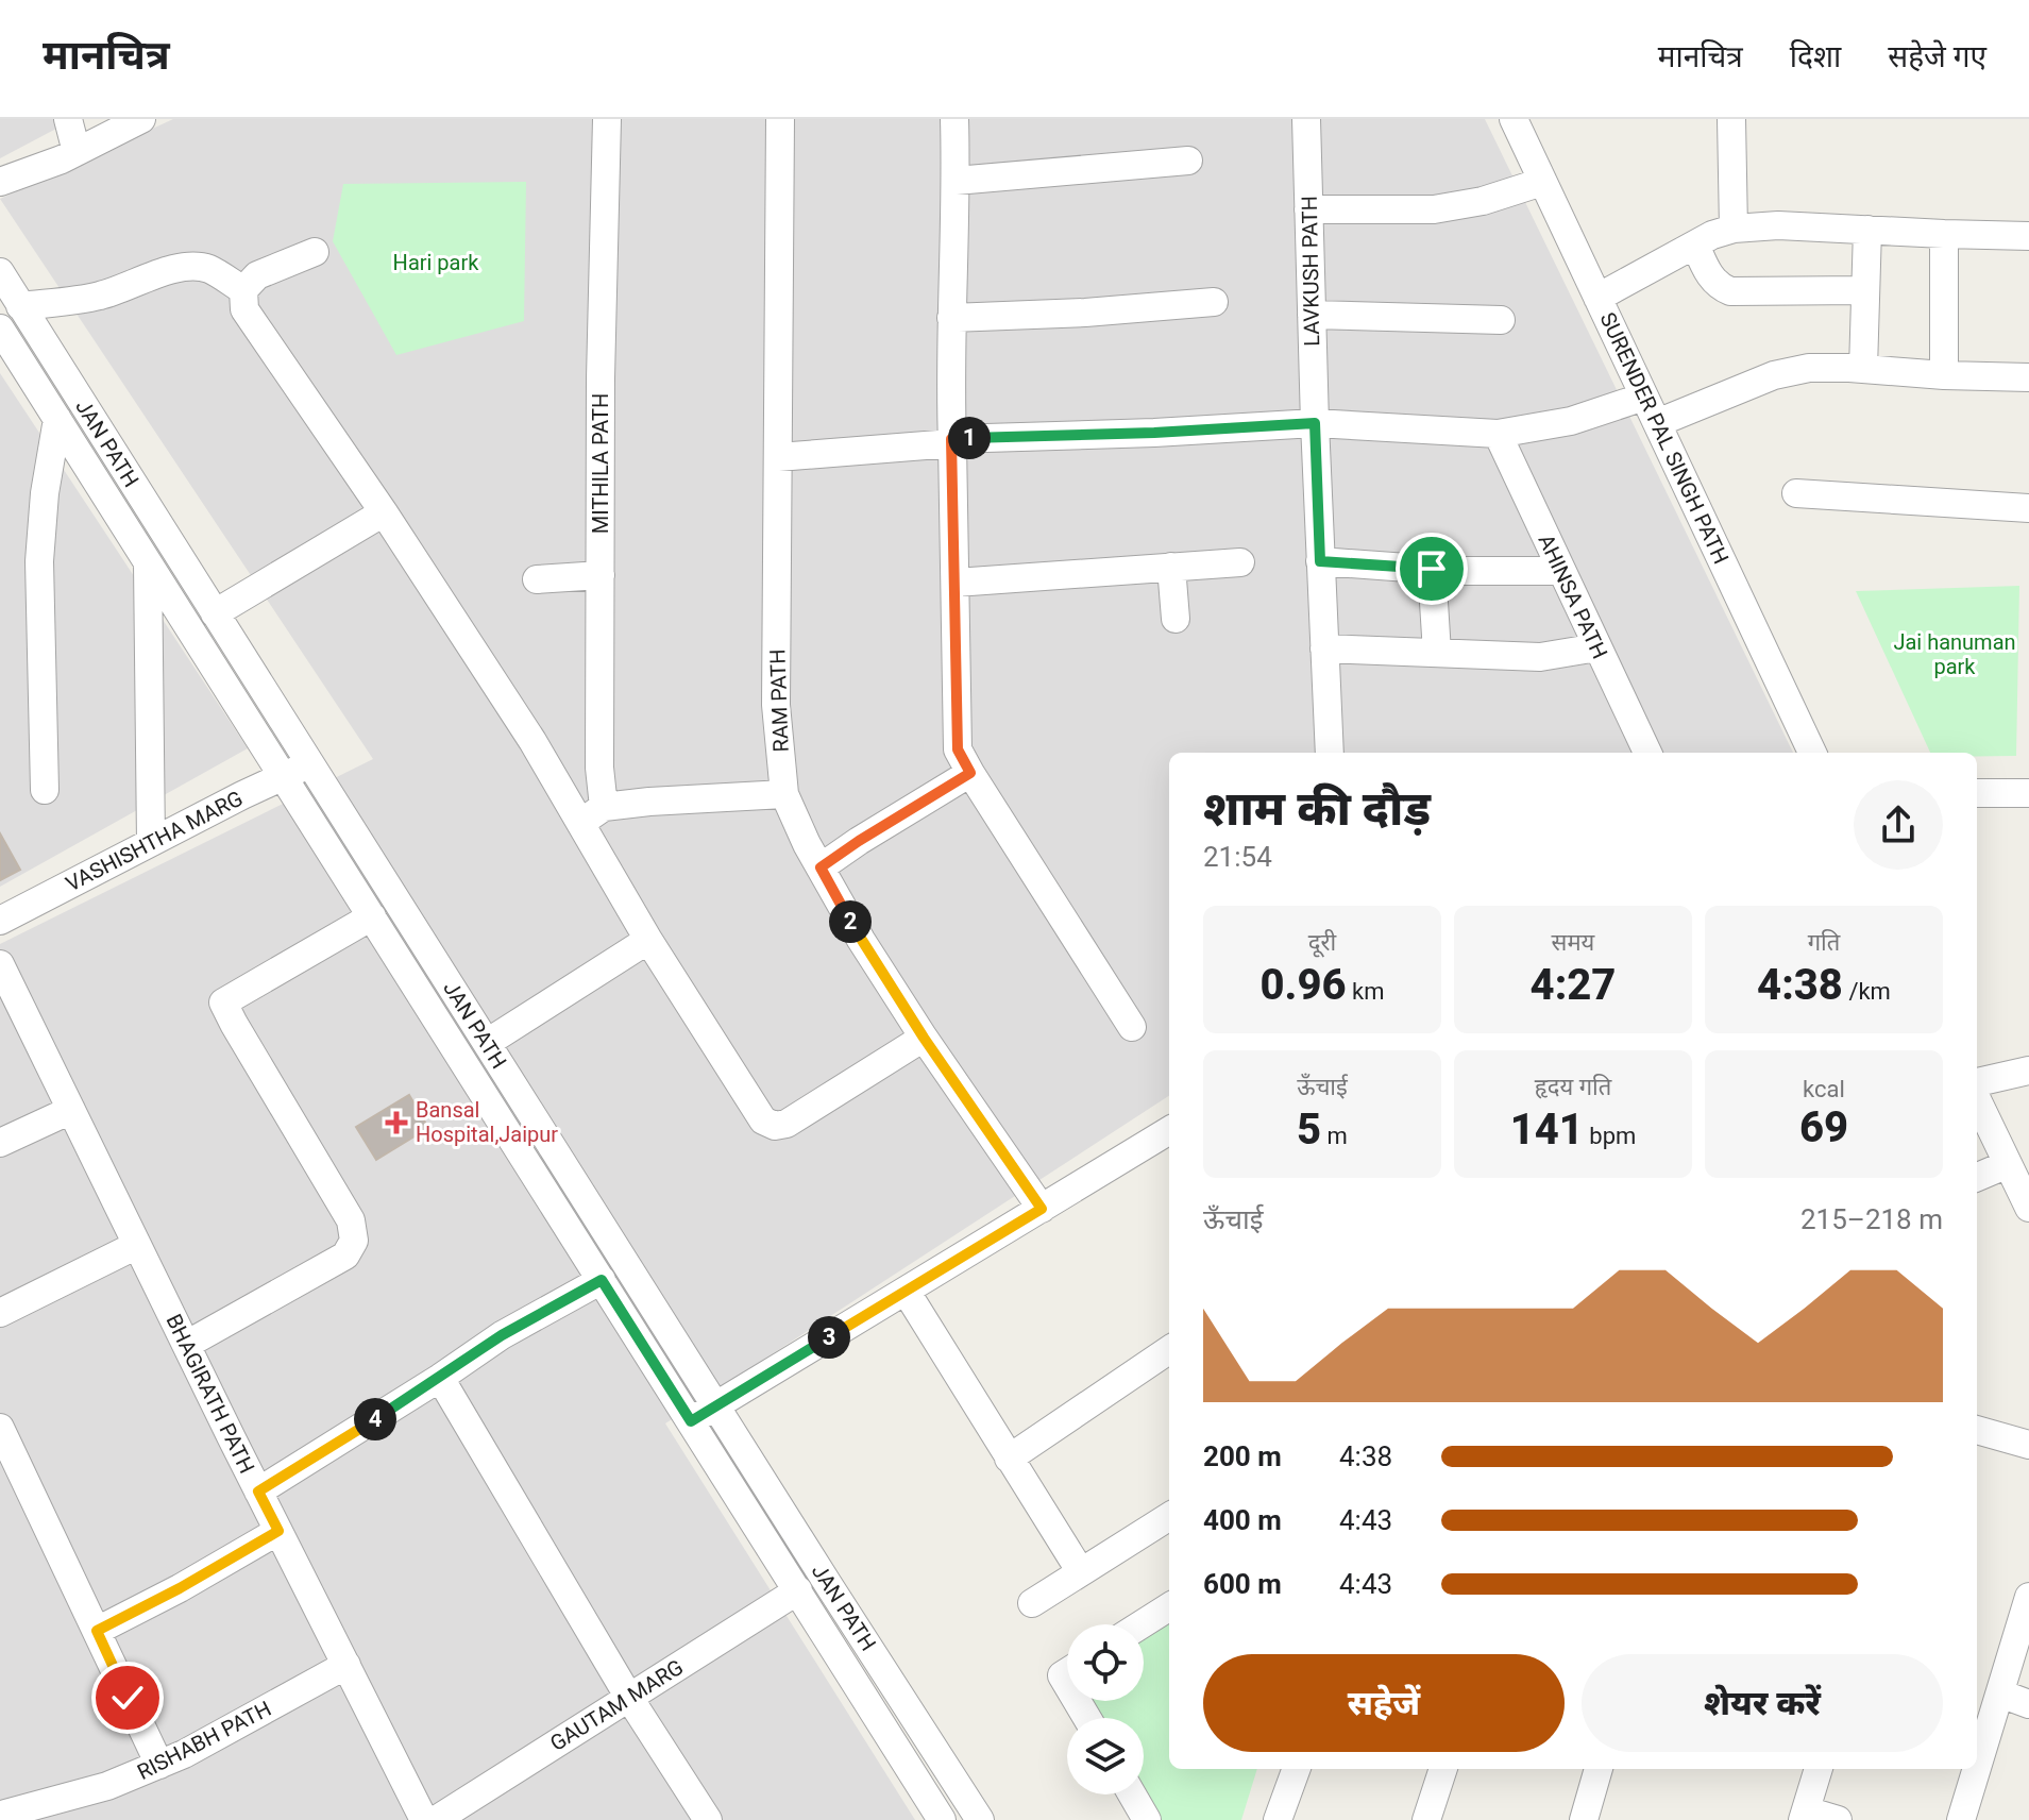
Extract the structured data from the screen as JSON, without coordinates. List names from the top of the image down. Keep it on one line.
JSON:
{"streets":{"street":["LAVKUSH PATH","SURENDER PAL SINGH PATH","JAN PATH","MITHILA PATH","AHINSA PATH","RAM PATH","VASHISHTHA MARG","BHAGIRATH PATH","GAUTAM MARG","RISHABH PATH"]},"crossings":[["JAN PATH","VASHISHTHA MARG"],["JAN PATH","GAUTAM MARG"],["BHAGIRATH PATH","RISHABH PATH"]],"parks":["Hari park","Jai hanuman park"],"places":{"health":["Bansal Hospital,Jaipur"]},"page":{"header":"मानचित्र","nav":["मानचित्र","दिशा","सहेजे गए"],"pins":["1","2","3","4"],"heading":["शाम की दौड़","21:54"],"stats":[["दूरी","0.96 km"],["समय","4:27"],["गति","4:38 /km"],["ऊँचाई","5 m"],["हृदय गति","141 bpm"],["kcal","69"]],"chart":["ऊँचाई","215–218 m"],"list":[{"name":"200 m","note":"4:38"},{"name":"400 m","note":"4:43"},{"name":"600 m","note":"4:43"}],"buttons":["सहेजें","शेयर करें"]}}
